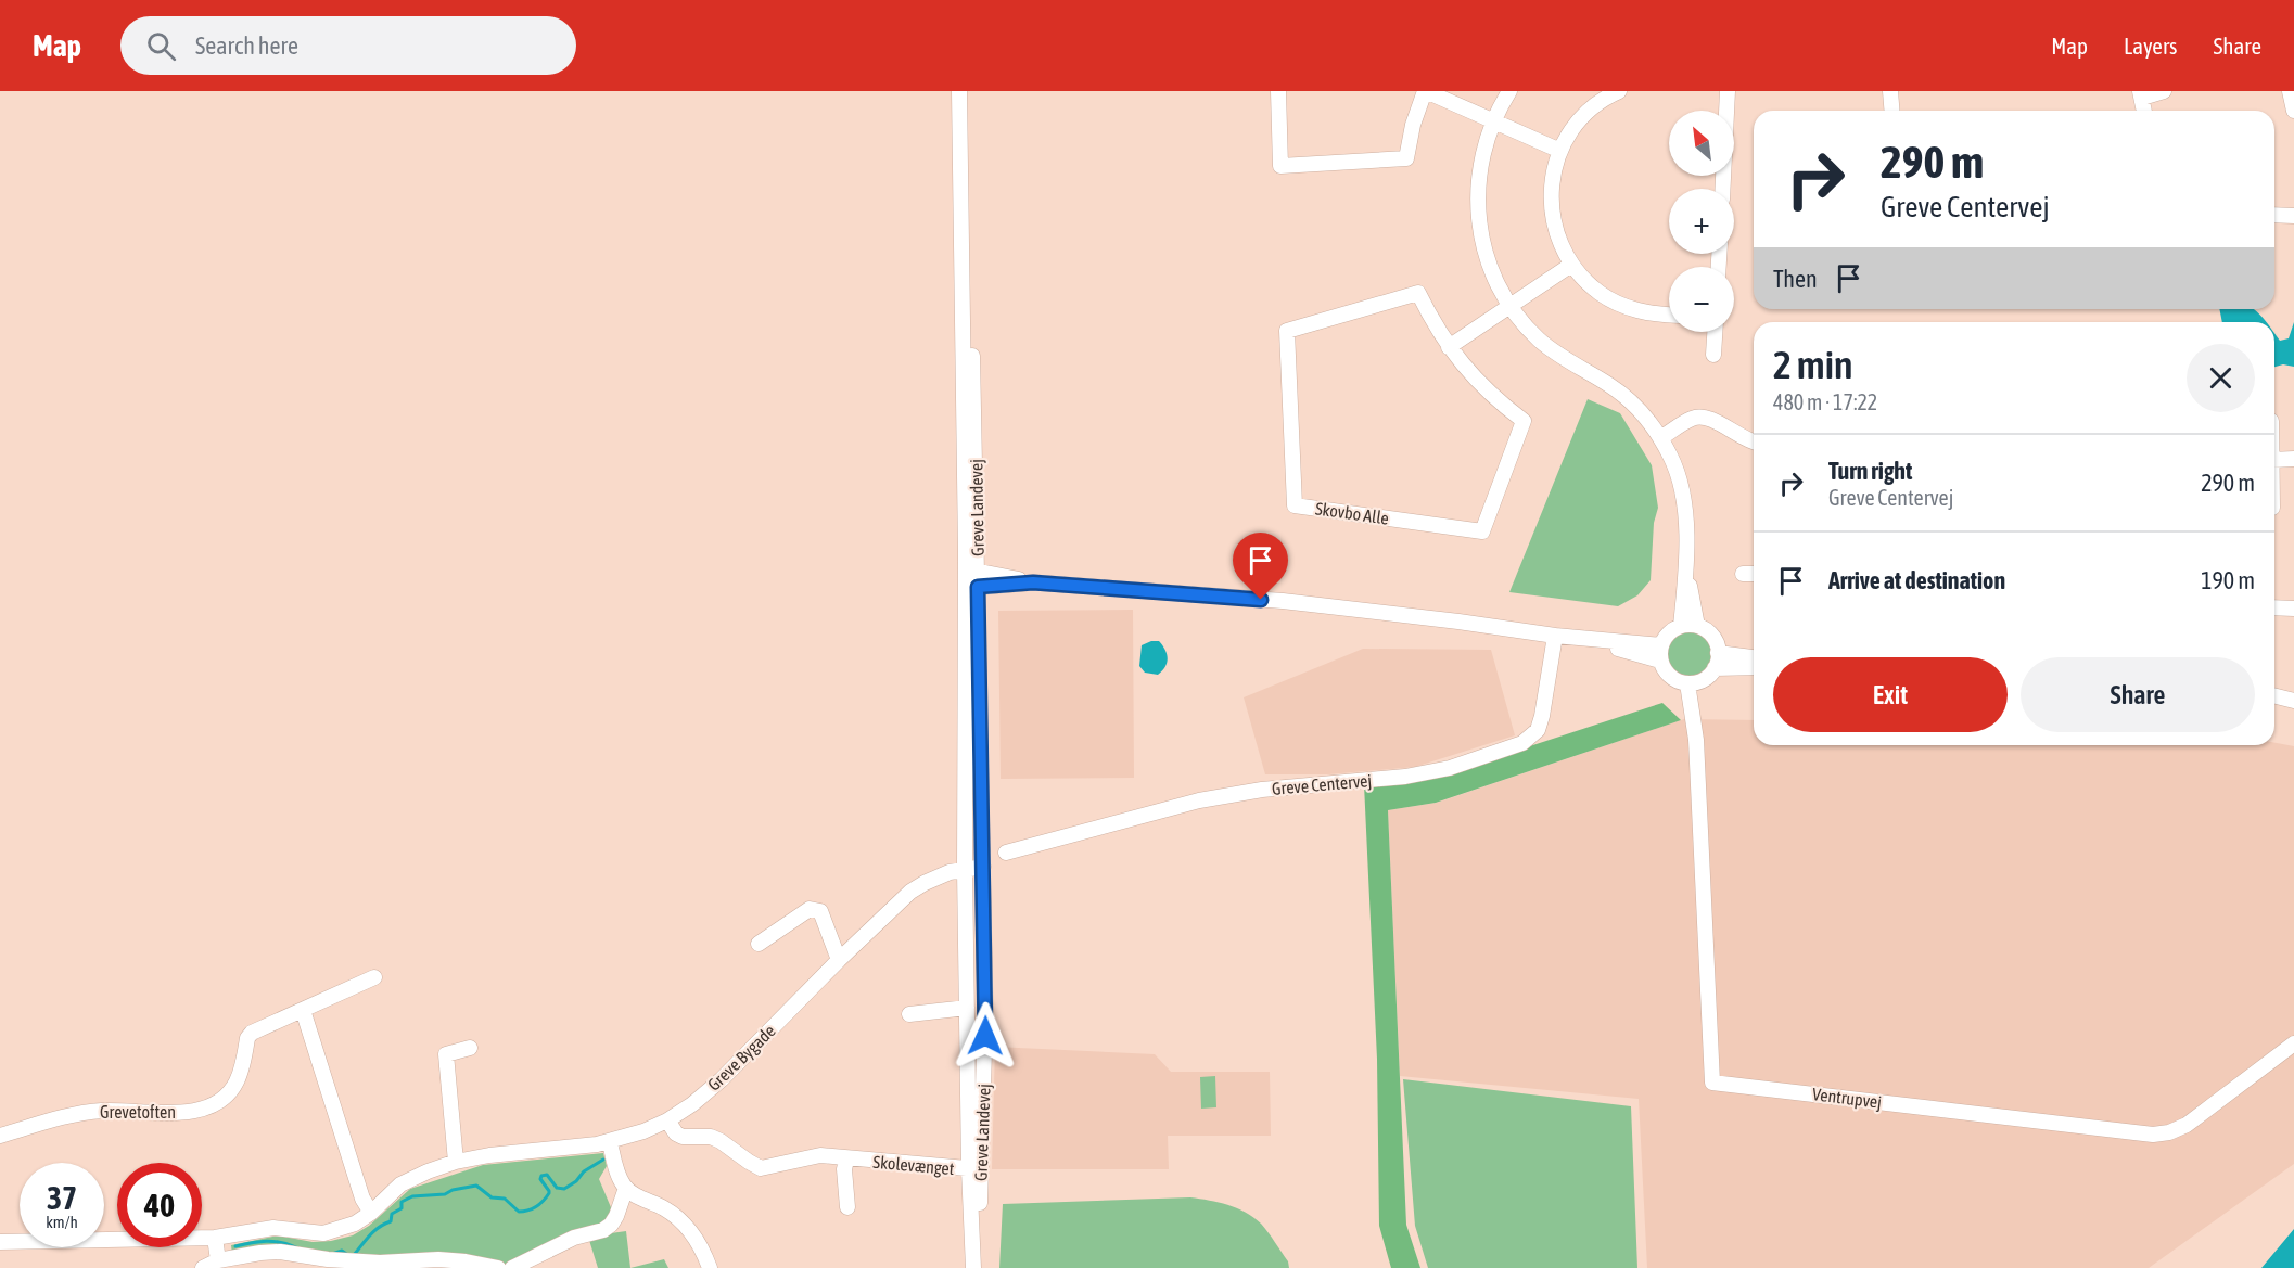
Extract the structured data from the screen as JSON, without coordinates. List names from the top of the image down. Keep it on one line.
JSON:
{"streets":{"street":["Greve Landevej","Skovbo Alle","Greve Centervej","Greve Bygade","Ventrupvej","Grevetoften","Skolevænget"]},"crossings":[["Greve Landevej","Greve Bygade"],["Greve Landevej","Skolevænget"],["Greve Bygade","Skolevænget"]],"north":"top left","page":{"header":"Map","search":"Search here","nav":["Map","Layers","Share"],"map_buttons":["+","−"],"turn":["290 m","Greve Centervej"],"then":"Then","heading":["2 min","480 m · 17:22"],"list":[{"name":"Turn right","note":"Greve Centervej","value":"290 m"},{"name":"Arrive at destination","value":"190 m"}],"buttons":["Exit","Share"],"speed":"37 km/h","limit":"40"}}
